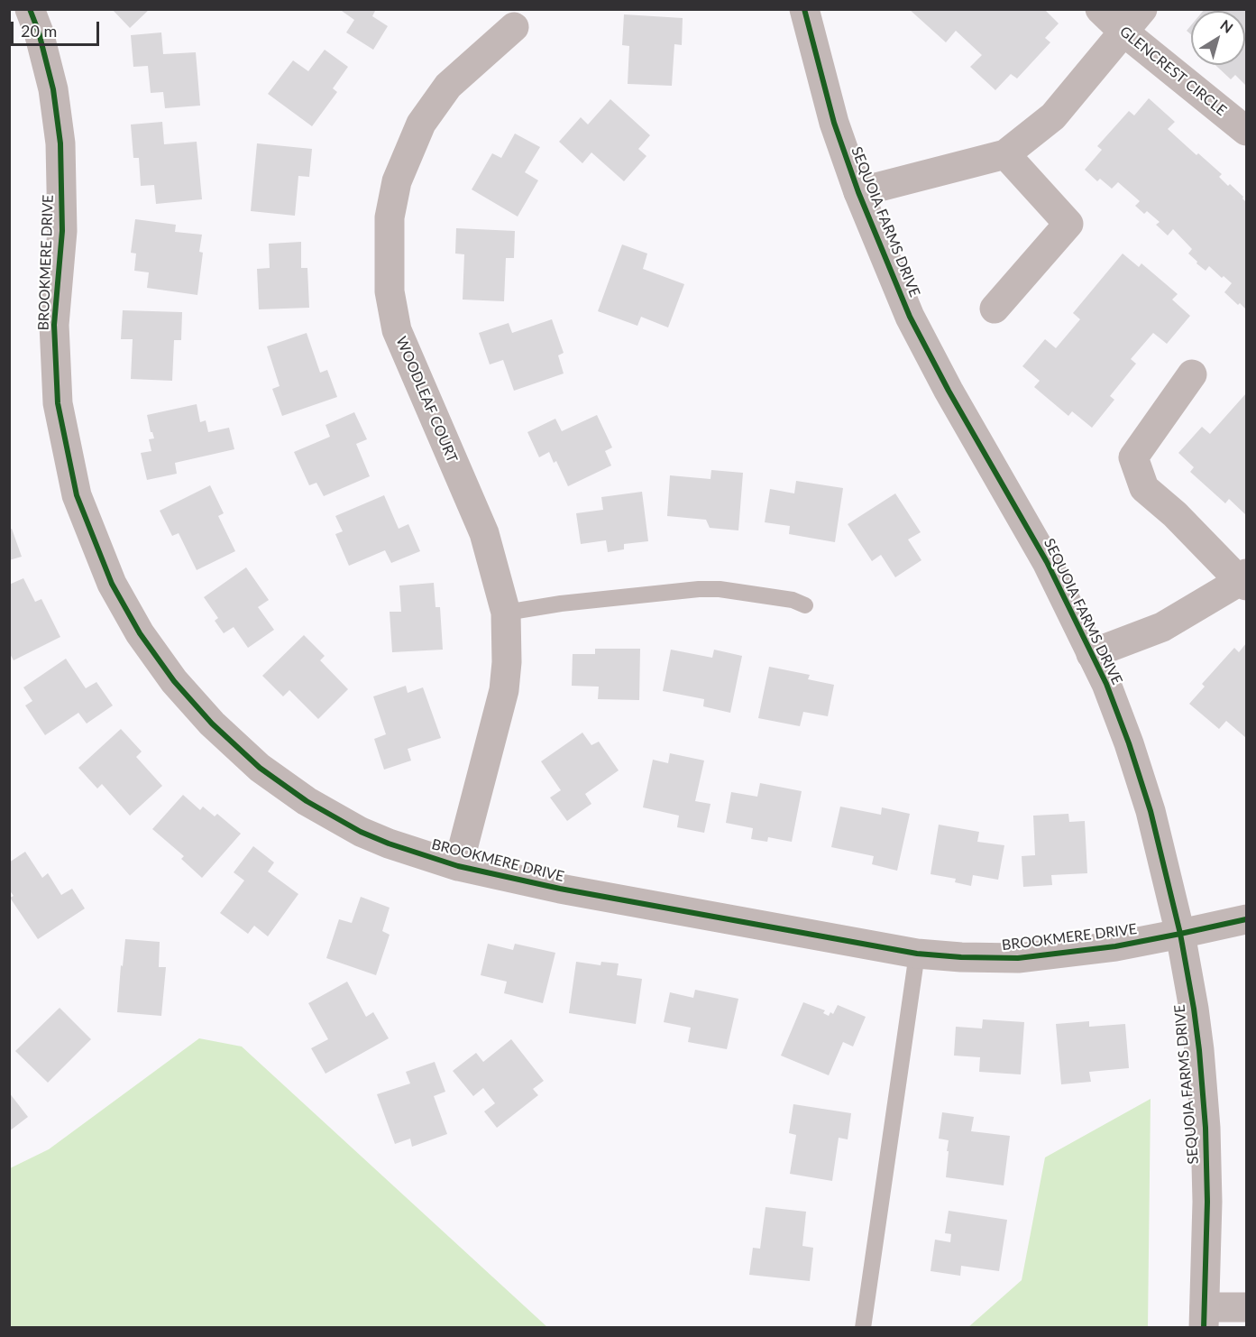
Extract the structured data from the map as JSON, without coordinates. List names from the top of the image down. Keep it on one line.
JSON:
{"streets":{"street":["GLENCREST CIRCLE","SEQUOIA FARMS DRIVE","BROOKMERE DRIVE","WOODLEAF COURT"]},"crossings":[["SEQUOIA FARMS DRIVE","BROOKMERE DRIVE"],["BROOKMERE DRIVE","WOODLEAF COURT"]],"scale_bar":"20 m","north":"top right"}
